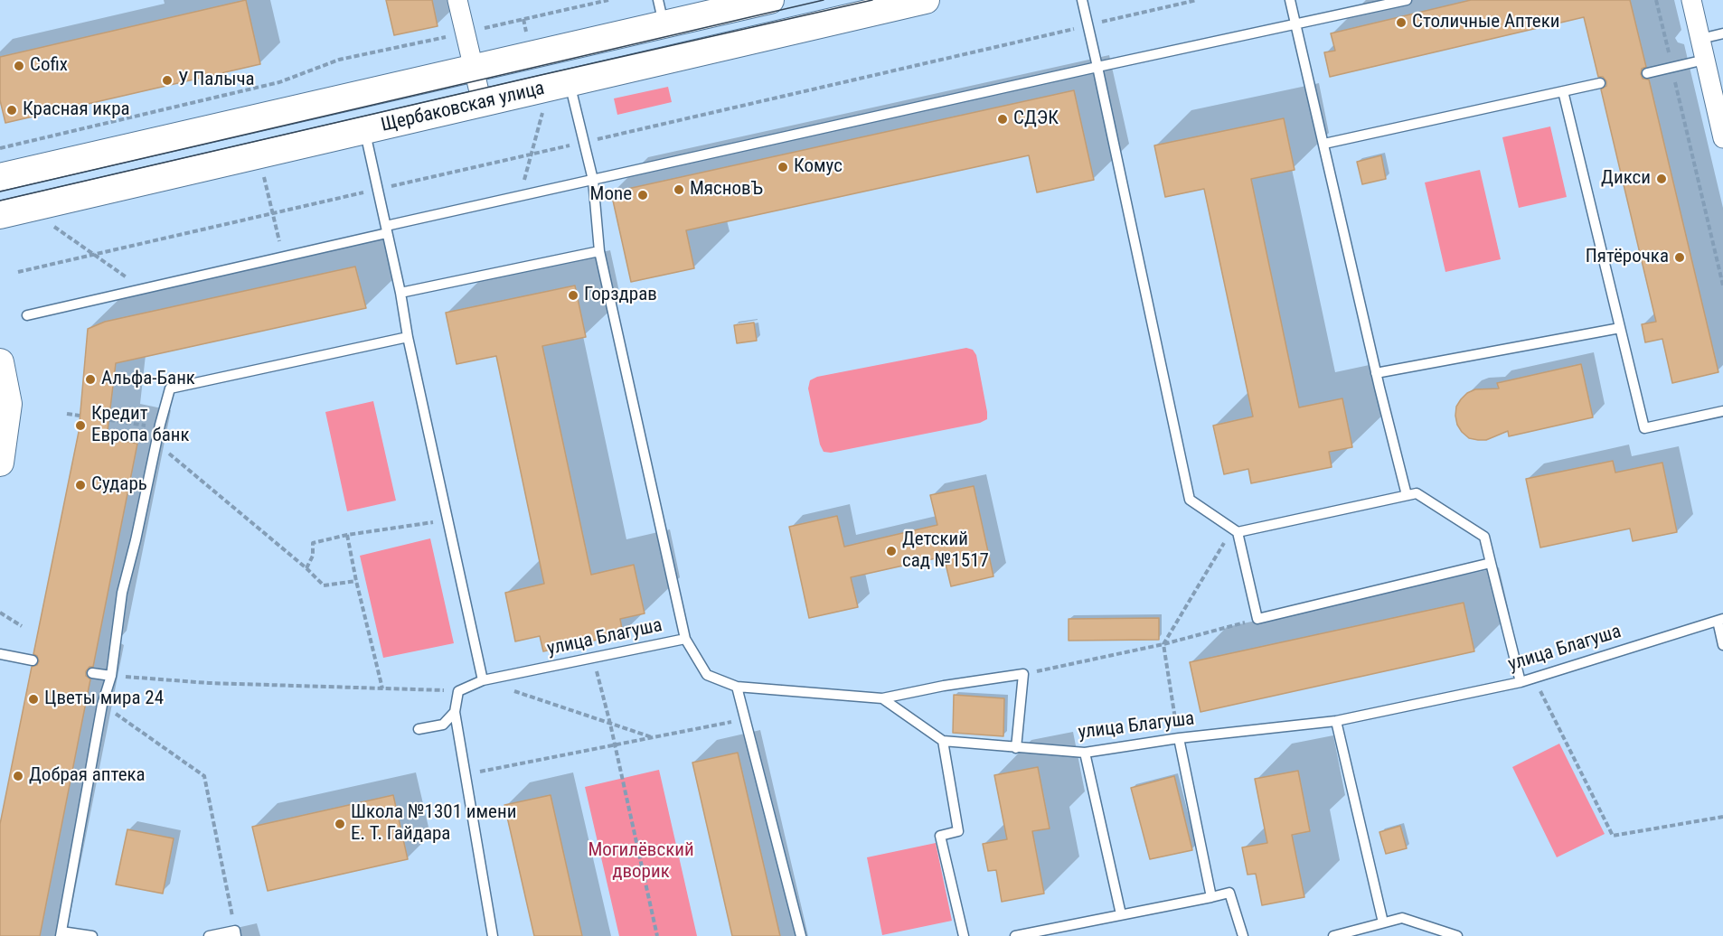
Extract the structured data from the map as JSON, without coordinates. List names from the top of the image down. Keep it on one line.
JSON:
{"streets":{"main road":["Щербаковская улица"],"lane":["улица Благуша"]},"parks":["Могилёвский дворик"],"places":["Столичные Аптеки","Cofix","У Палыча","Красная икра","СДЭК","Комус","Дикси","МясновЪ","Mone","Пятёрочка","Горздрав","Альфа-Банк","Кредит Европа банк","Сударь","Детский сад №1517","Цветы мира 24","Добрая аптека","Школа №1301 имени Е. Т. Гайдара"]}
